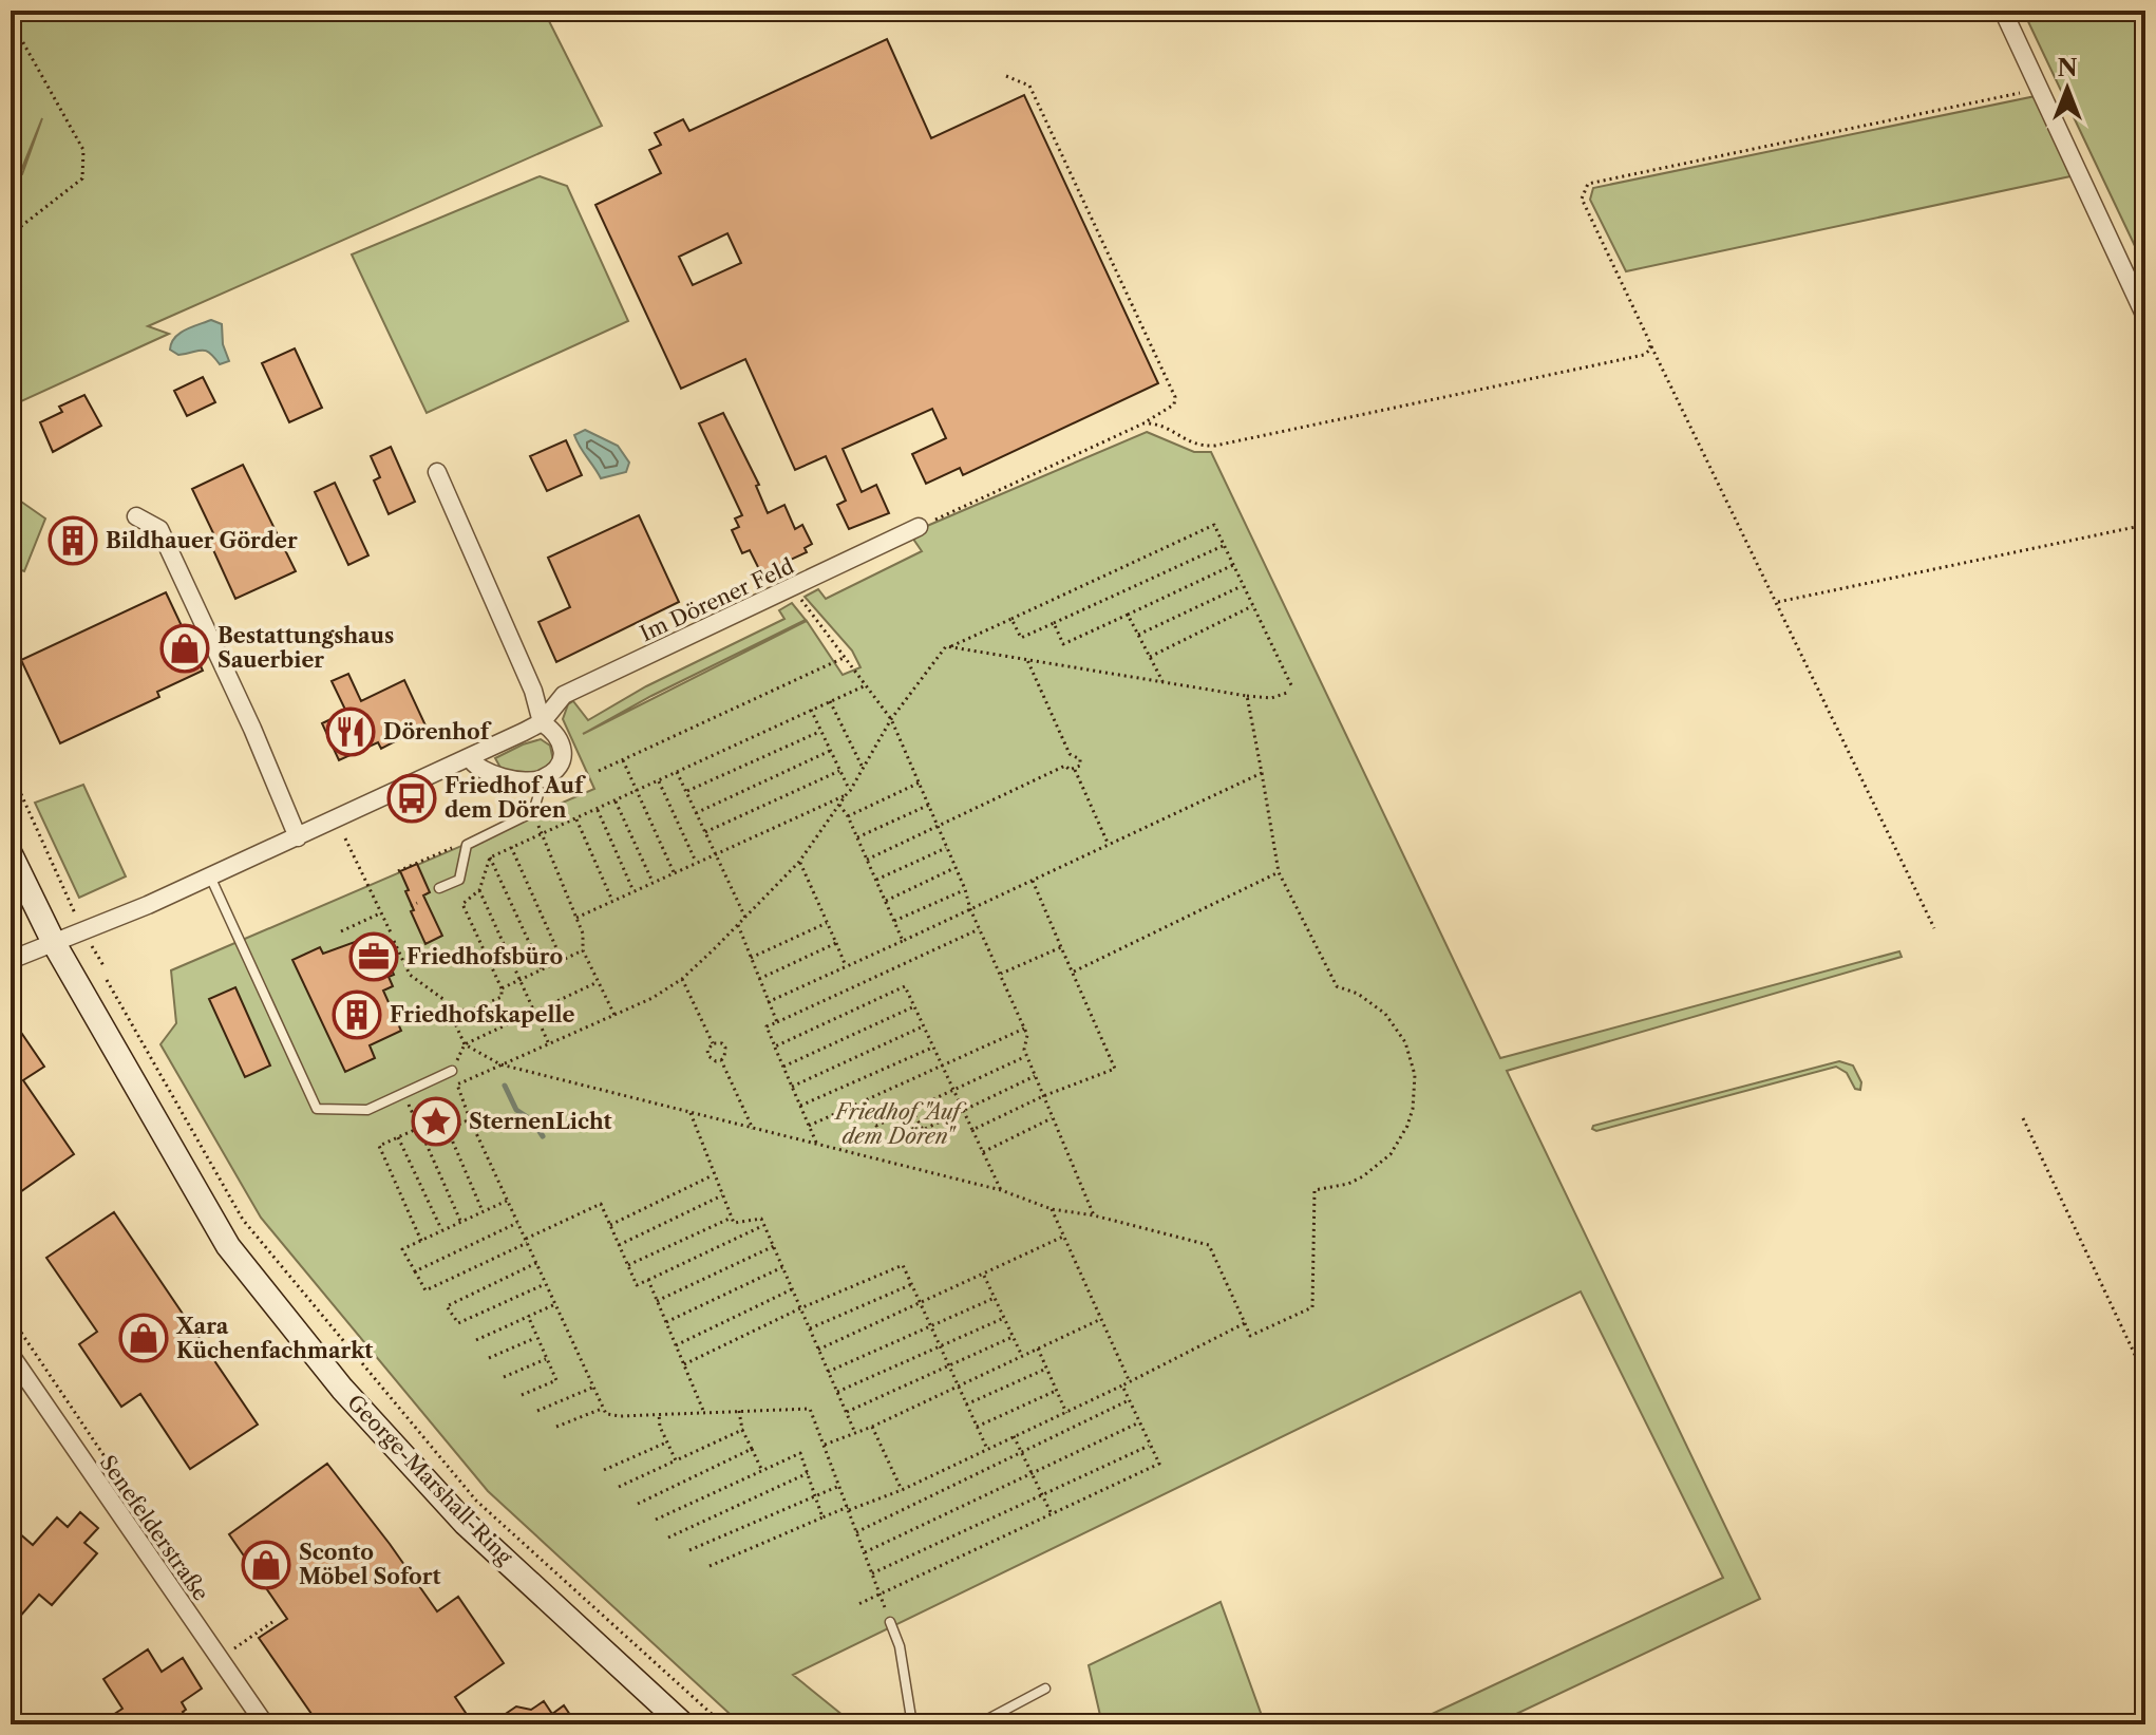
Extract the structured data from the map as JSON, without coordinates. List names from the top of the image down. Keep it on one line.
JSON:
{"streets":{"main road":["George-Marshall-Ring"],"street":["Im Dörener Feld","Senefelderstraße"]},"crossings":[["Im Dörener Feld","George-Marshall-Ring"]],"parks":["Friedhof \"Auf dem Dören\""],"places":{"building":["Bildhauer Görder","Friedhofskapelle"],"shop":["Bestattungshaus Sauerbier","Xara Küchenfachmarkt","Sconto Möbel Sofort"],"restaurant":["Dörenhof"],"bus stop":["Friedhof Auf dem Dören"],"office":["Friedhofsbüro"],"place":["SternenLicht"]},"north":"top"}
